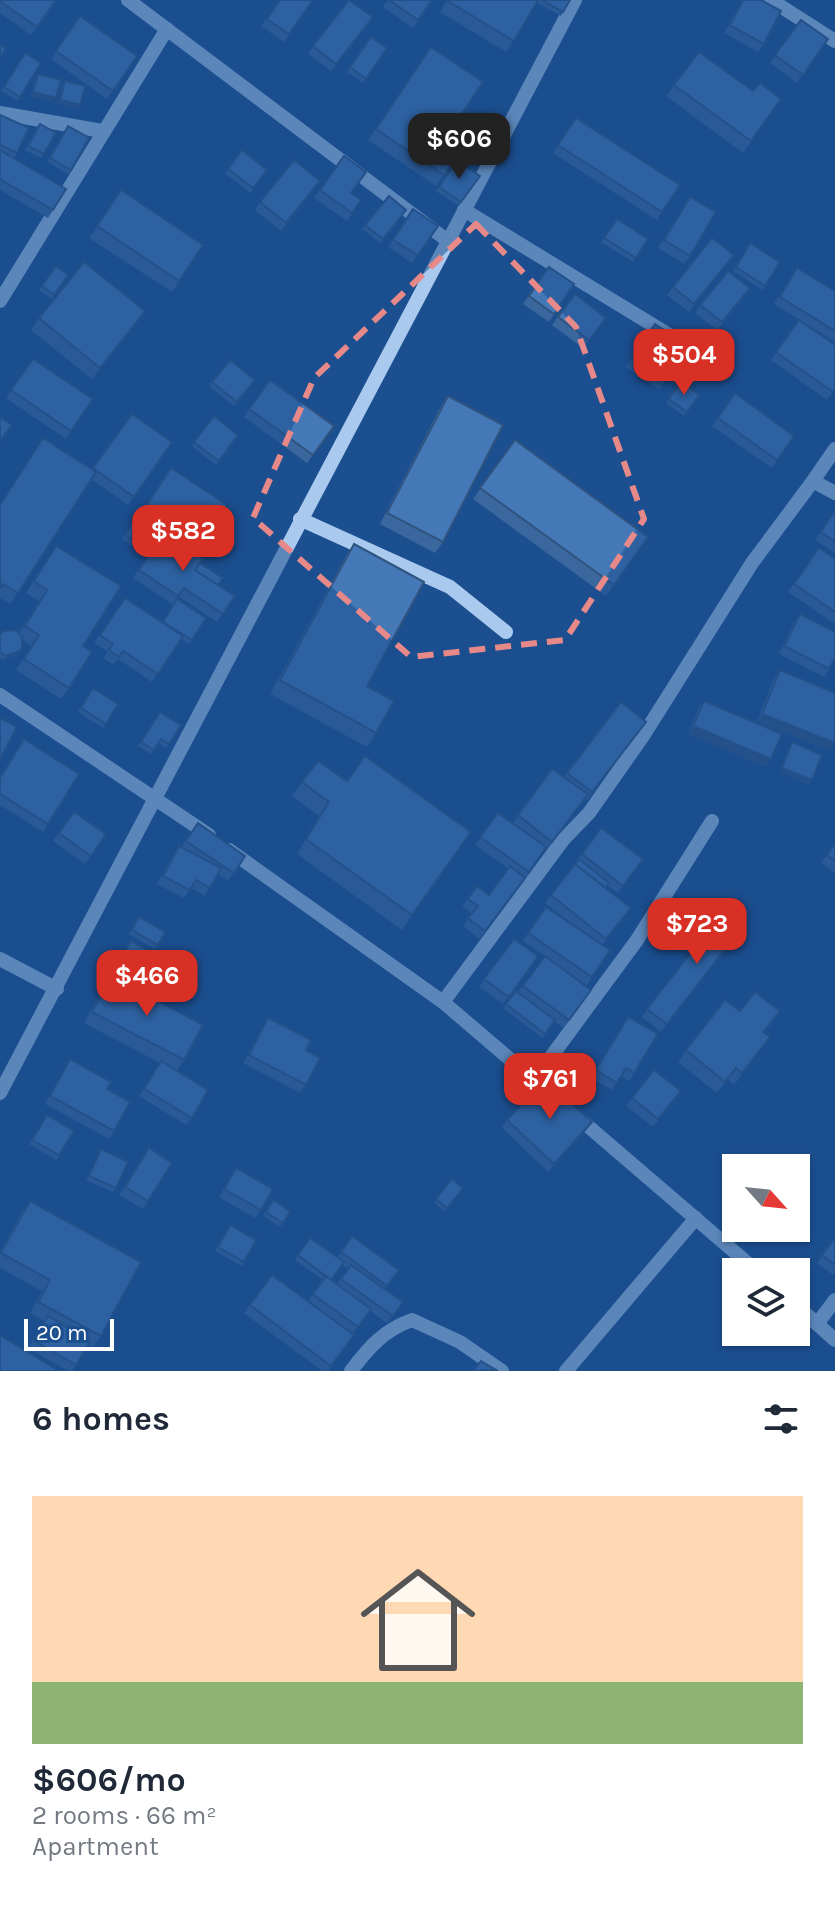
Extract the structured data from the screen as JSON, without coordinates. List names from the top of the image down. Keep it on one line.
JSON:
{"scale_bar":"20 m","north":"bottom right","page":{"price":["$606","$504","$582","$723","$466","$761"],"scale":"20 m","heading":"6 homes","list":[{"name":"$606/mo","note":"2 rooms · 66 m² · Apartment"}]}}
